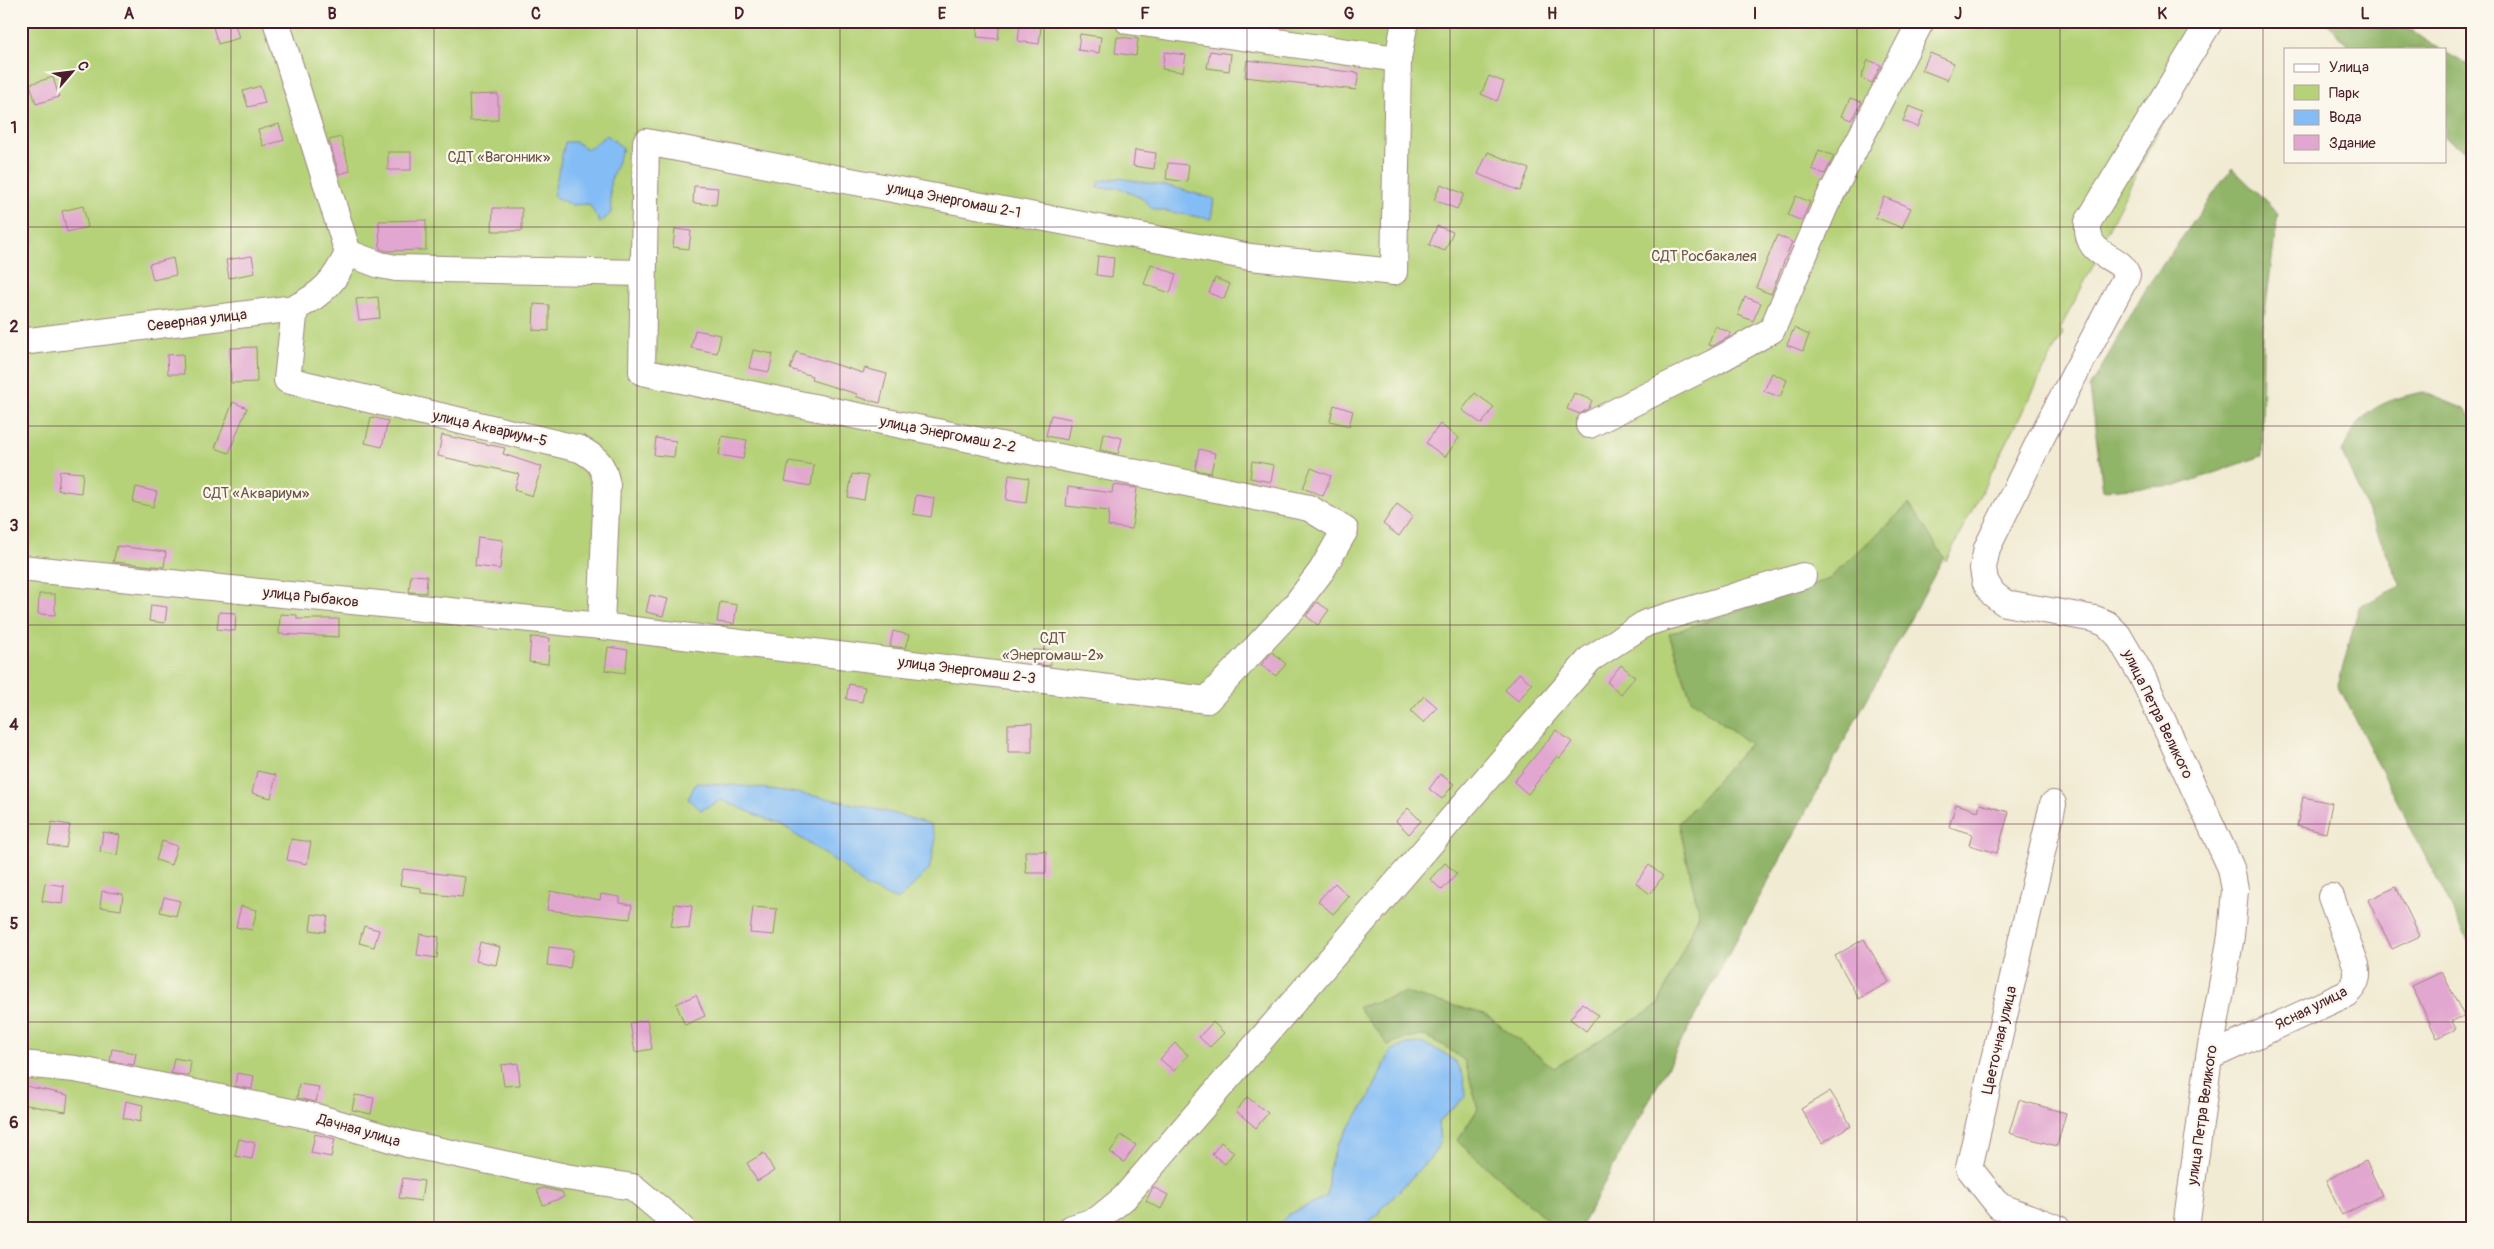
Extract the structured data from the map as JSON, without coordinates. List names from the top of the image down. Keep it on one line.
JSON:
{"streets":{"street":["улица Энергомаш 2-1","Северная улица","улица Аквариум-5","улица Энергомаш 2-2","улица Рыбаков","улица Энергомаш 2-3","улица Петра Великого","Ясная улица","Цветочная улица","Дачная улица"]},"crossings":[["улица Энергомаш 2-1","улица Энергомаш 2-2"],["Северная улица","улица Аквариум-5"],["улица Аквариум-5","улица Рыбаков"],["улица Аквариум-5","улица Энергомаш 2-3"],["улица Энергомаш 2-2","улица Энергомаш 2-3"],["улица Рыбаков","улица Энергомаш 2-3"],["улица Петра Великого","Ясная улица"]],"parks":["СДТ «Вагонник»","СДТ Росбакалея","СДТ «Аквариум»","СДТ «Энергомаш-2»"],"legend":["Улица","Парк","Вода","Здание"],"north":"top right","grid":{"columns":["A","B","C","D","E","F","G","H","I","J","K","L"],"rows":["1","2","3","4","5","6"]}}
